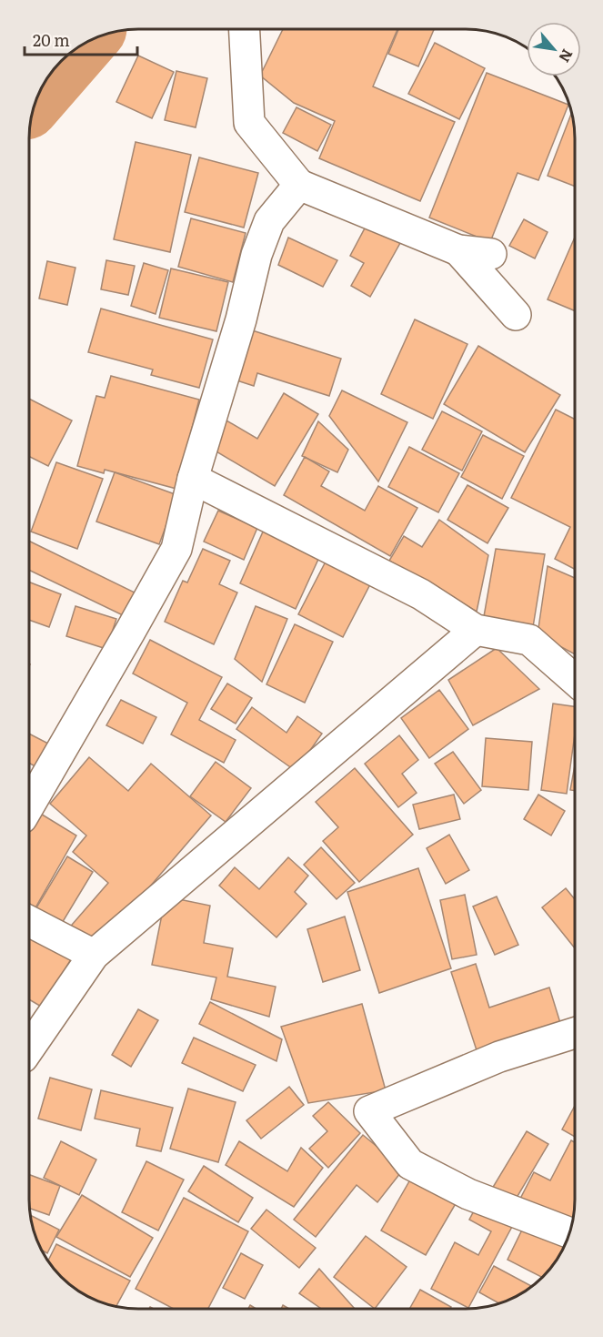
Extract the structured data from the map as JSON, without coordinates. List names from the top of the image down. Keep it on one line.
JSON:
{"scale_bar":"20 m","north":"bottom right"}
